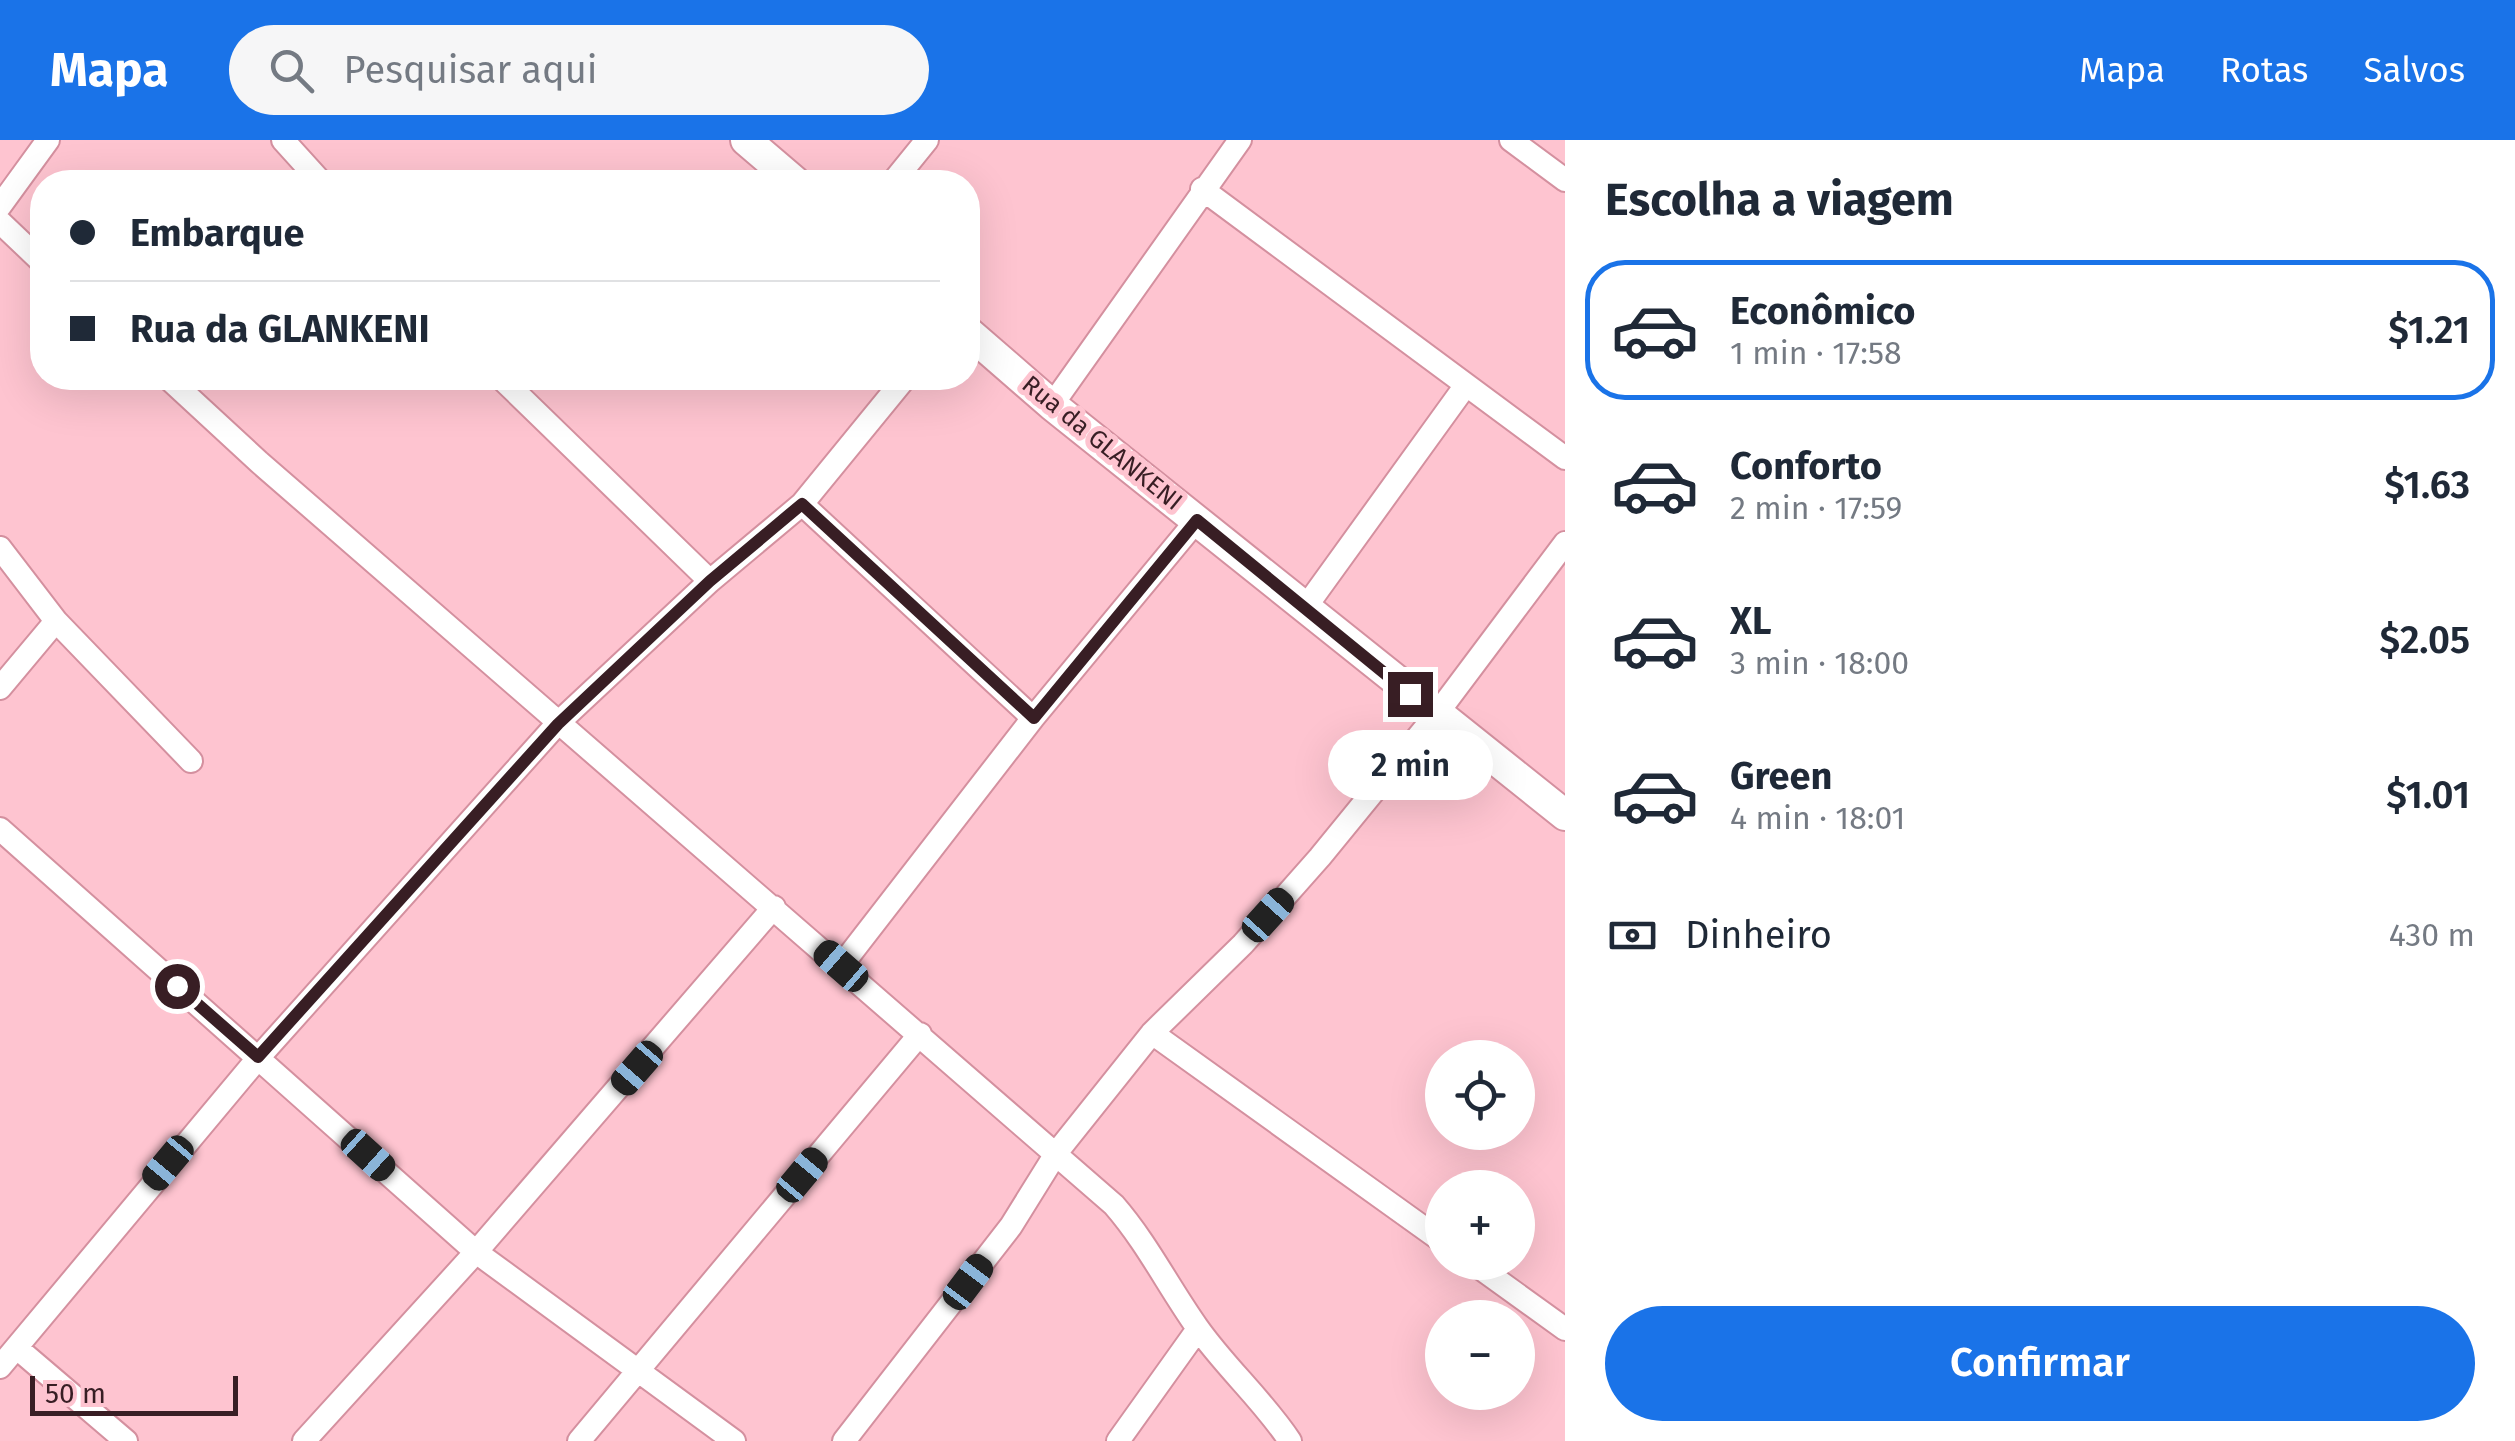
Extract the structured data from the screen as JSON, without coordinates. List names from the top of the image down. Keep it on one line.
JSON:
{"streets":{"street":["Rua da GLANKENI"]},"scale_bar":"50 m","page":{"header":"Mapa","search":"Pesquisar aqui","nav":["Mapa","Rotas","Salvos"],"heading":"Escolha a viagem","banner":["Embarque","Rua da GLANKENI"],"list":[{"name":"Econômico","note":"1 min · 17:58","value":"$1.21"},{"name":"Conforto","note":"2 min · 17:59","value":"$1.63"},{"name":"XL","note":"3 min · 18:00","value":"$2.05"},{"name":"Green","note":"4 min · 18:01","value":"$1.01"}],"bubble":"2 min","pay":["Dinheiro","430 m"],"map_buttons":["+","−"],"buttons":"Confirmar","scale":"50 m"}}
